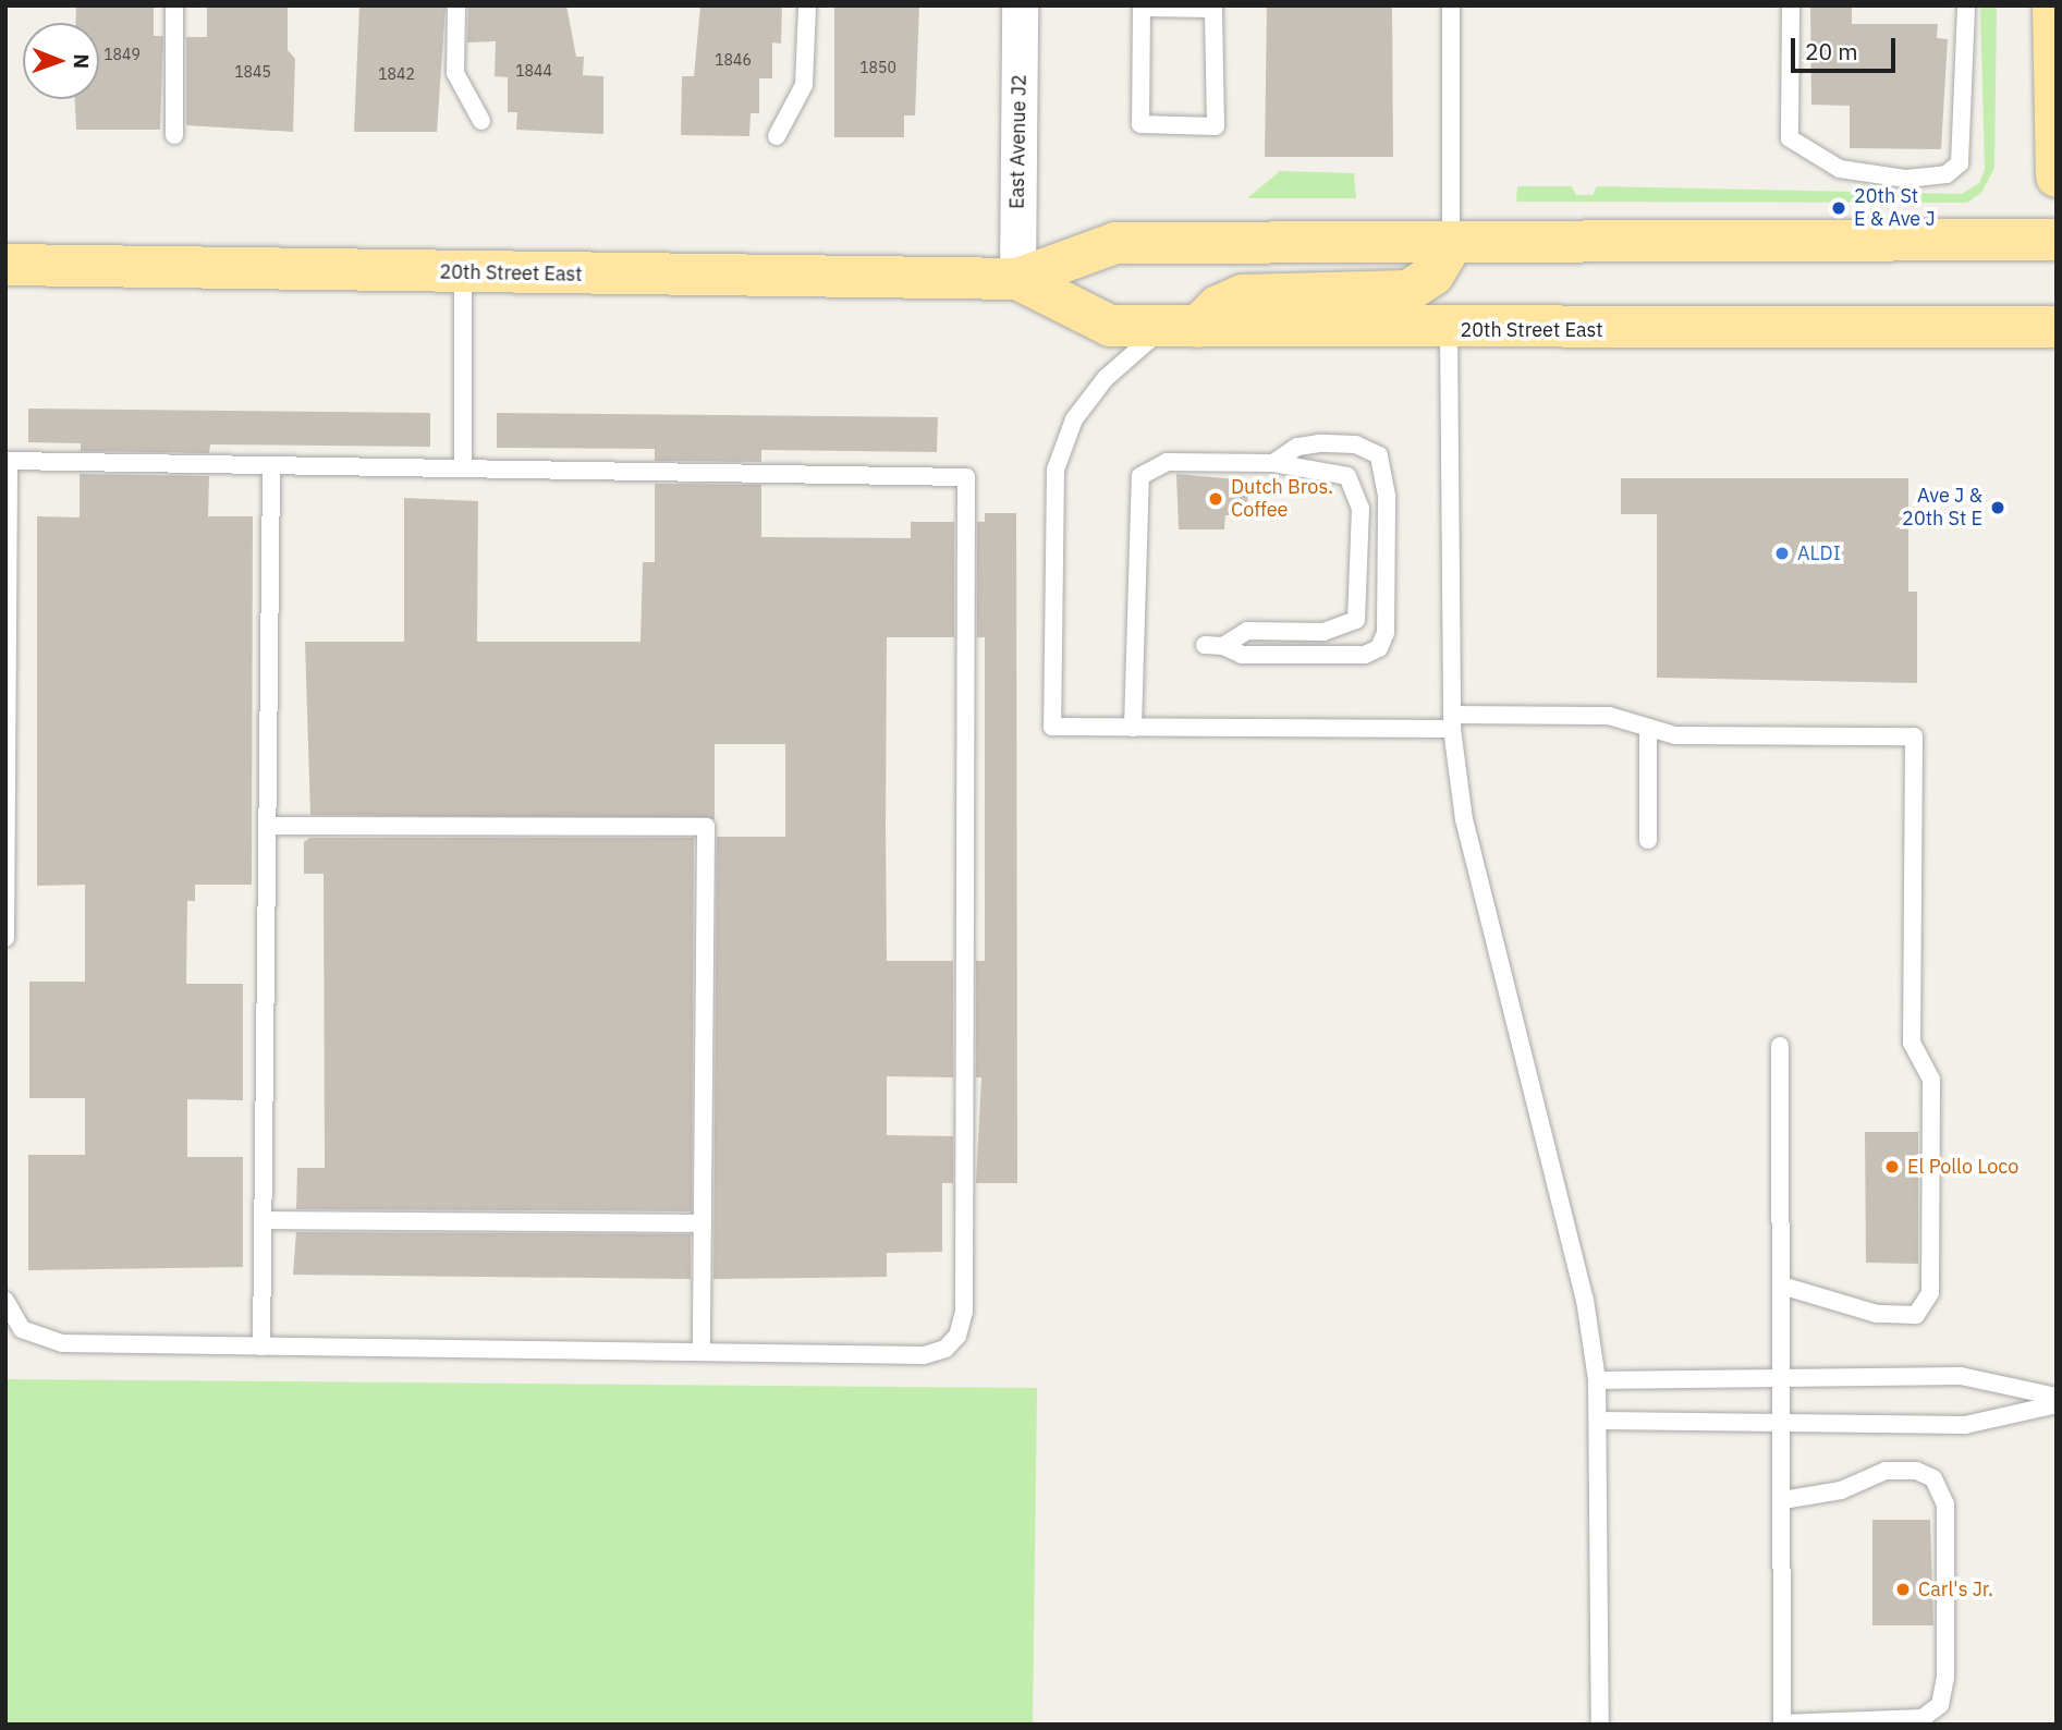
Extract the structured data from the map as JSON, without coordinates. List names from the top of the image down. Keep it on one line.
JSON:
{"streets":{"main road":["20th Street East"],"street":["East Avenue J2"]},"crossings":[["East Avenue J2","20th Street East"]],"places":["20th St E & Ave J","Dutch Bros. Coffee","Ave J & 20th St E","ALDI","El Pollo Loco","Carl's Jr."],"house_numbers":["1849","1846","1850","1844","1845","1842"],"scale_bar":"20 m","north":"right"}
